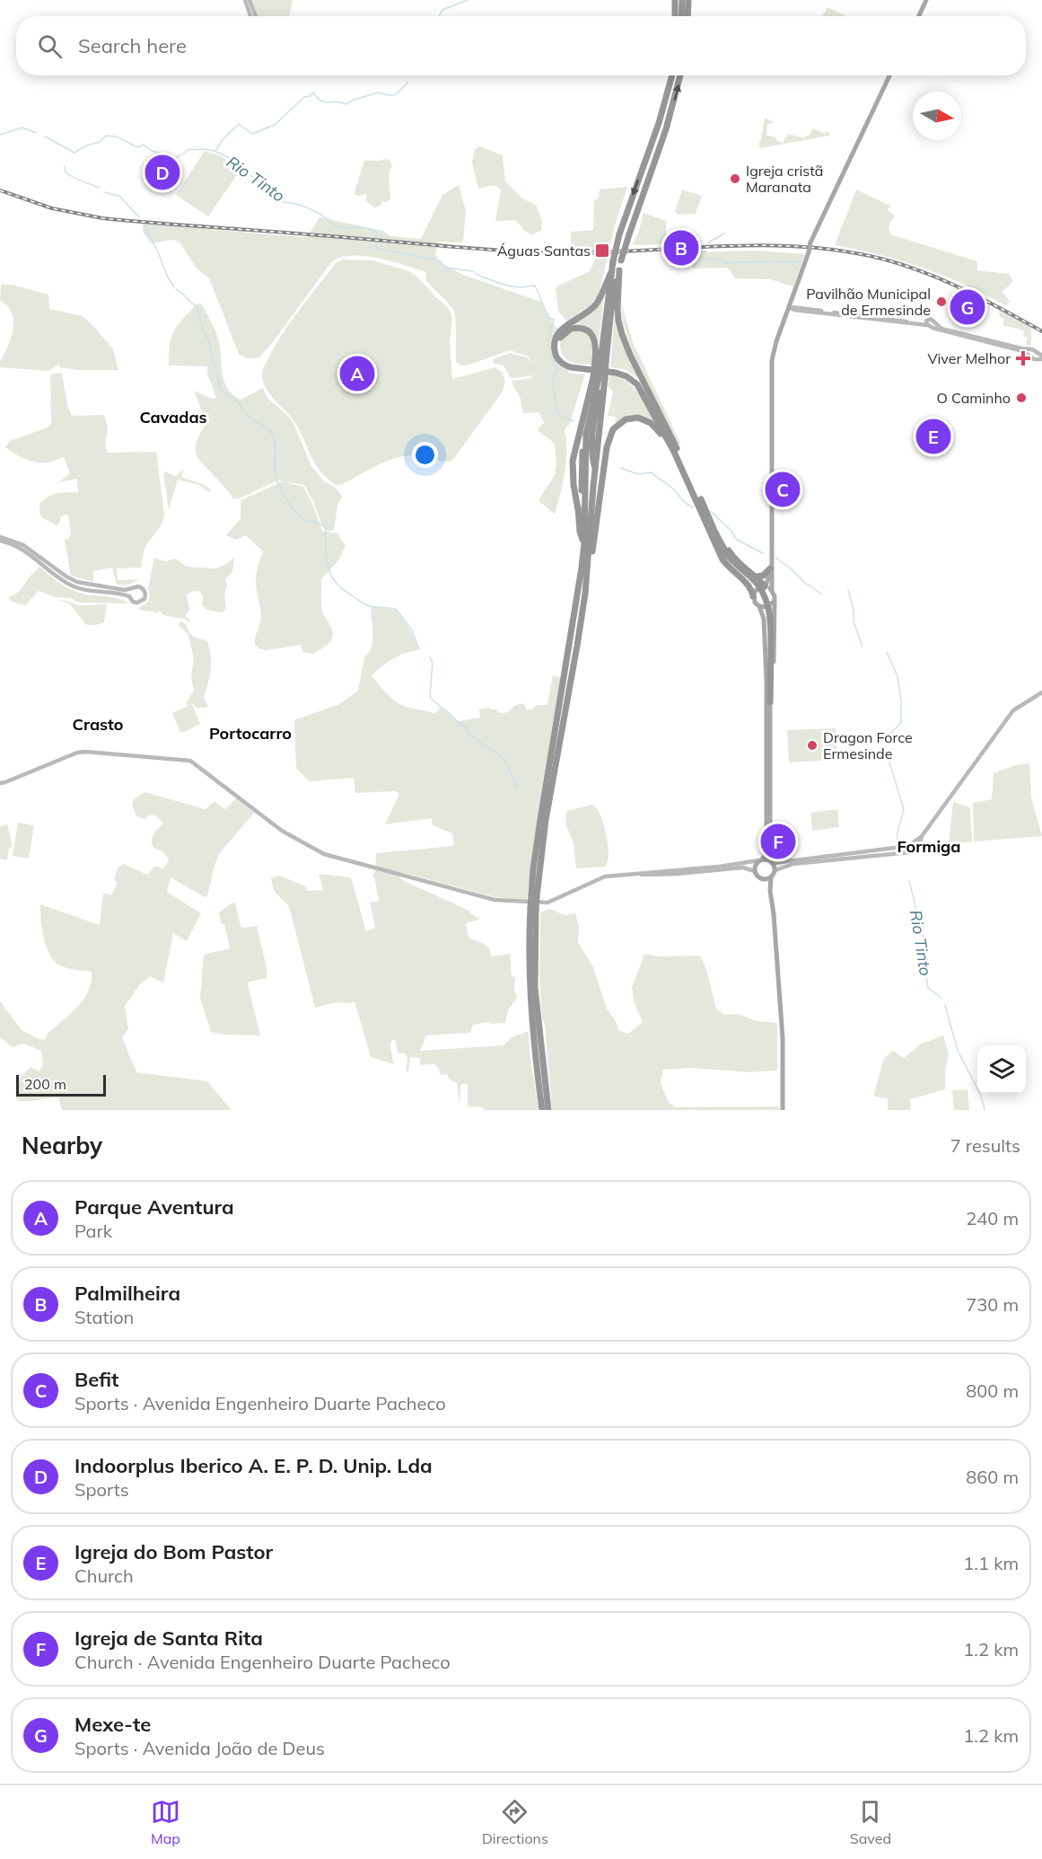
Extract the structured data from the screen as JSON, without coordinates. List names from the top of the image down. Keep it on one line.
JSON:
{"districts":["Cavadas","Crasto","Portocarro","Formiga"],"water":["Rio Tinto"],"places":{"other":["Igreja cristã Maranata","Pavilhão Municipal de Ermesinde","O Caminho","Dragon Force Ermesinde"],"transit":["Águas Santas"],"health":["Viver Melhor"]},"scale_bar":"200 m","north":"right","page":{"search":"Search here","pins":["D","B","G","A","E","C","F"],"scale":"200 m","heading":["Nearby","7 results"],"list":[{"mark":"A","name":"Parque Aventura","note":"Park","value":"240 m"},{"mark":"B","name":"Palmilheira","note":"Station","value":"730 m"},{"mark":"C","name":"Befit","note":"Sports · Avenida Engenheiro Duarte Pacheco","value":"800 m"},{"mark":"D","name":"Indoorplus Iberico A. E. P. D. Unip. Lda","note":"Sports","value":"860 m"},{"mark":"E","name":"Igreja do Bom Pastor","note":"Church","value":"1.1 km"},{"mark":"F","name":"Igreja de Santa Rita","note":"Church · Avenida Engenheiro Duarte Pacheco","value":"1.2 km"},{"mark":"G","name":"Mexe-te","note":"Sports · Avenida João de Deus","value":"1.2 km"}],"nav":["Map","Directions","Saved"]}}
